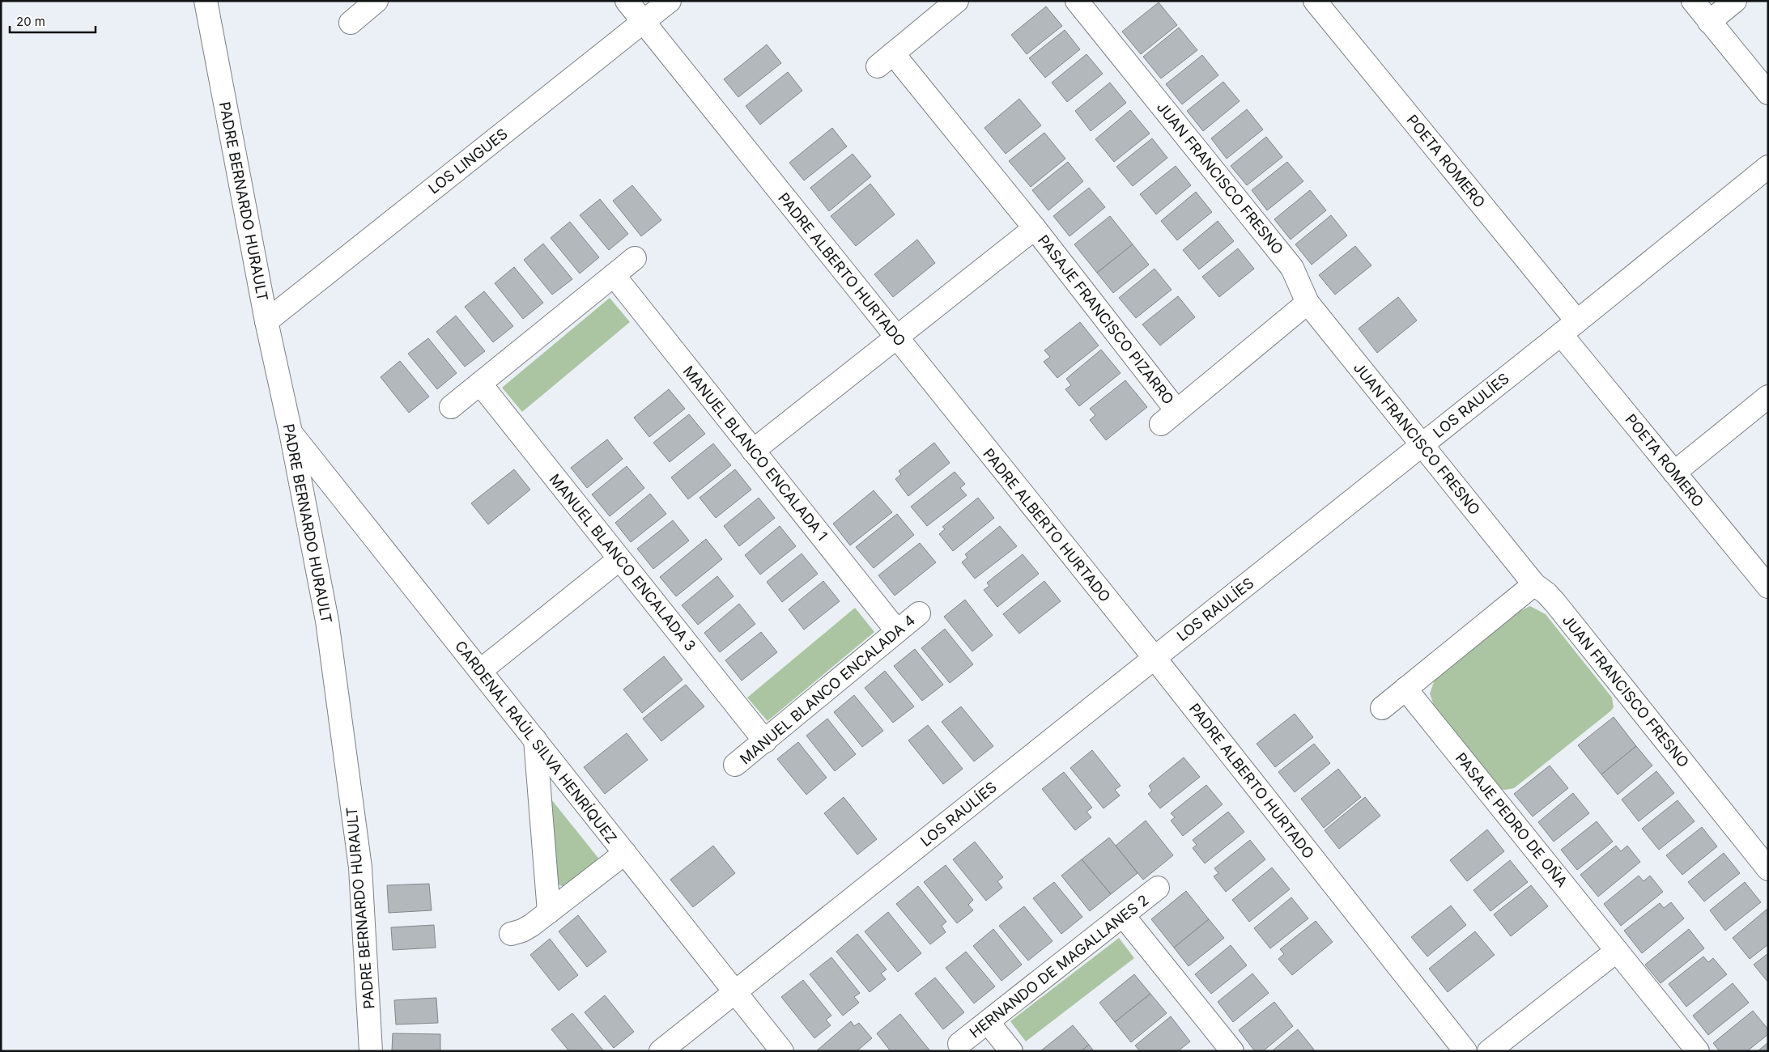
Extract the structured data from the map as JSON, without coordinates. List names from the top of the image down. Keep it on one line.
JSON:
{"streets":{"street":["LOS LINGUES","POETA ROMERO","JUAN FRANCISCO FRESNO","PADRE BERNARDO HURAULT","PADRE ALBERTO HURTADO","PASAJE FRANCISCO PIZARRO","LOS RAULÍES","MANUEL BLANCO ENCALADA 1","MANUEL BLANCO ENCALADA 3","MANUEL BLANCO ENCALADA 4","CARDENAL RAÚL SILVA HENRÍQUEZ","PASAJE PEDRO DE OÑA","HERNANDO DE MAGALLANES 2"]},"crossings":[["LOS LINGUES","PADRE BERNARDO HURAULT"],["LOS LINGUES","PADRE ALBERTO HURTADO"],["POETA ROMERO","LOS RAULÍES"],["JUAN FRANCISCO FRESNO","PASAJE FRANCISCO PIZARRO"],["JUAN FRANCISCO FRESNO","LOS RAULÍES"],["PADRE BERNARDO HURAULT","CARDENAL RAÚL SILVA HENRÍQUEZ"],["PADRE ALBERTO HURTADO","PASAJE FRANCISCO PIZARRO"],["PADRE ALBERTO HURTADO","LOS RAULÍES"],["PASAJE FRANCISCO PIZARRO","MANUEL BLANCO ENCALADA 1"],["LOS RAULÍES","CARDENAL RAÚL SILVA HENRÍQUEZ"],["MANUEL BLANCO ENCALADA 1","MANUEL BLANCO ENCALADA 4"],["MANUEL BLANCO ENCALADA 3","MANUEL BLANCO ENCALADA 4"]],"scale_bar":"20 m"}
